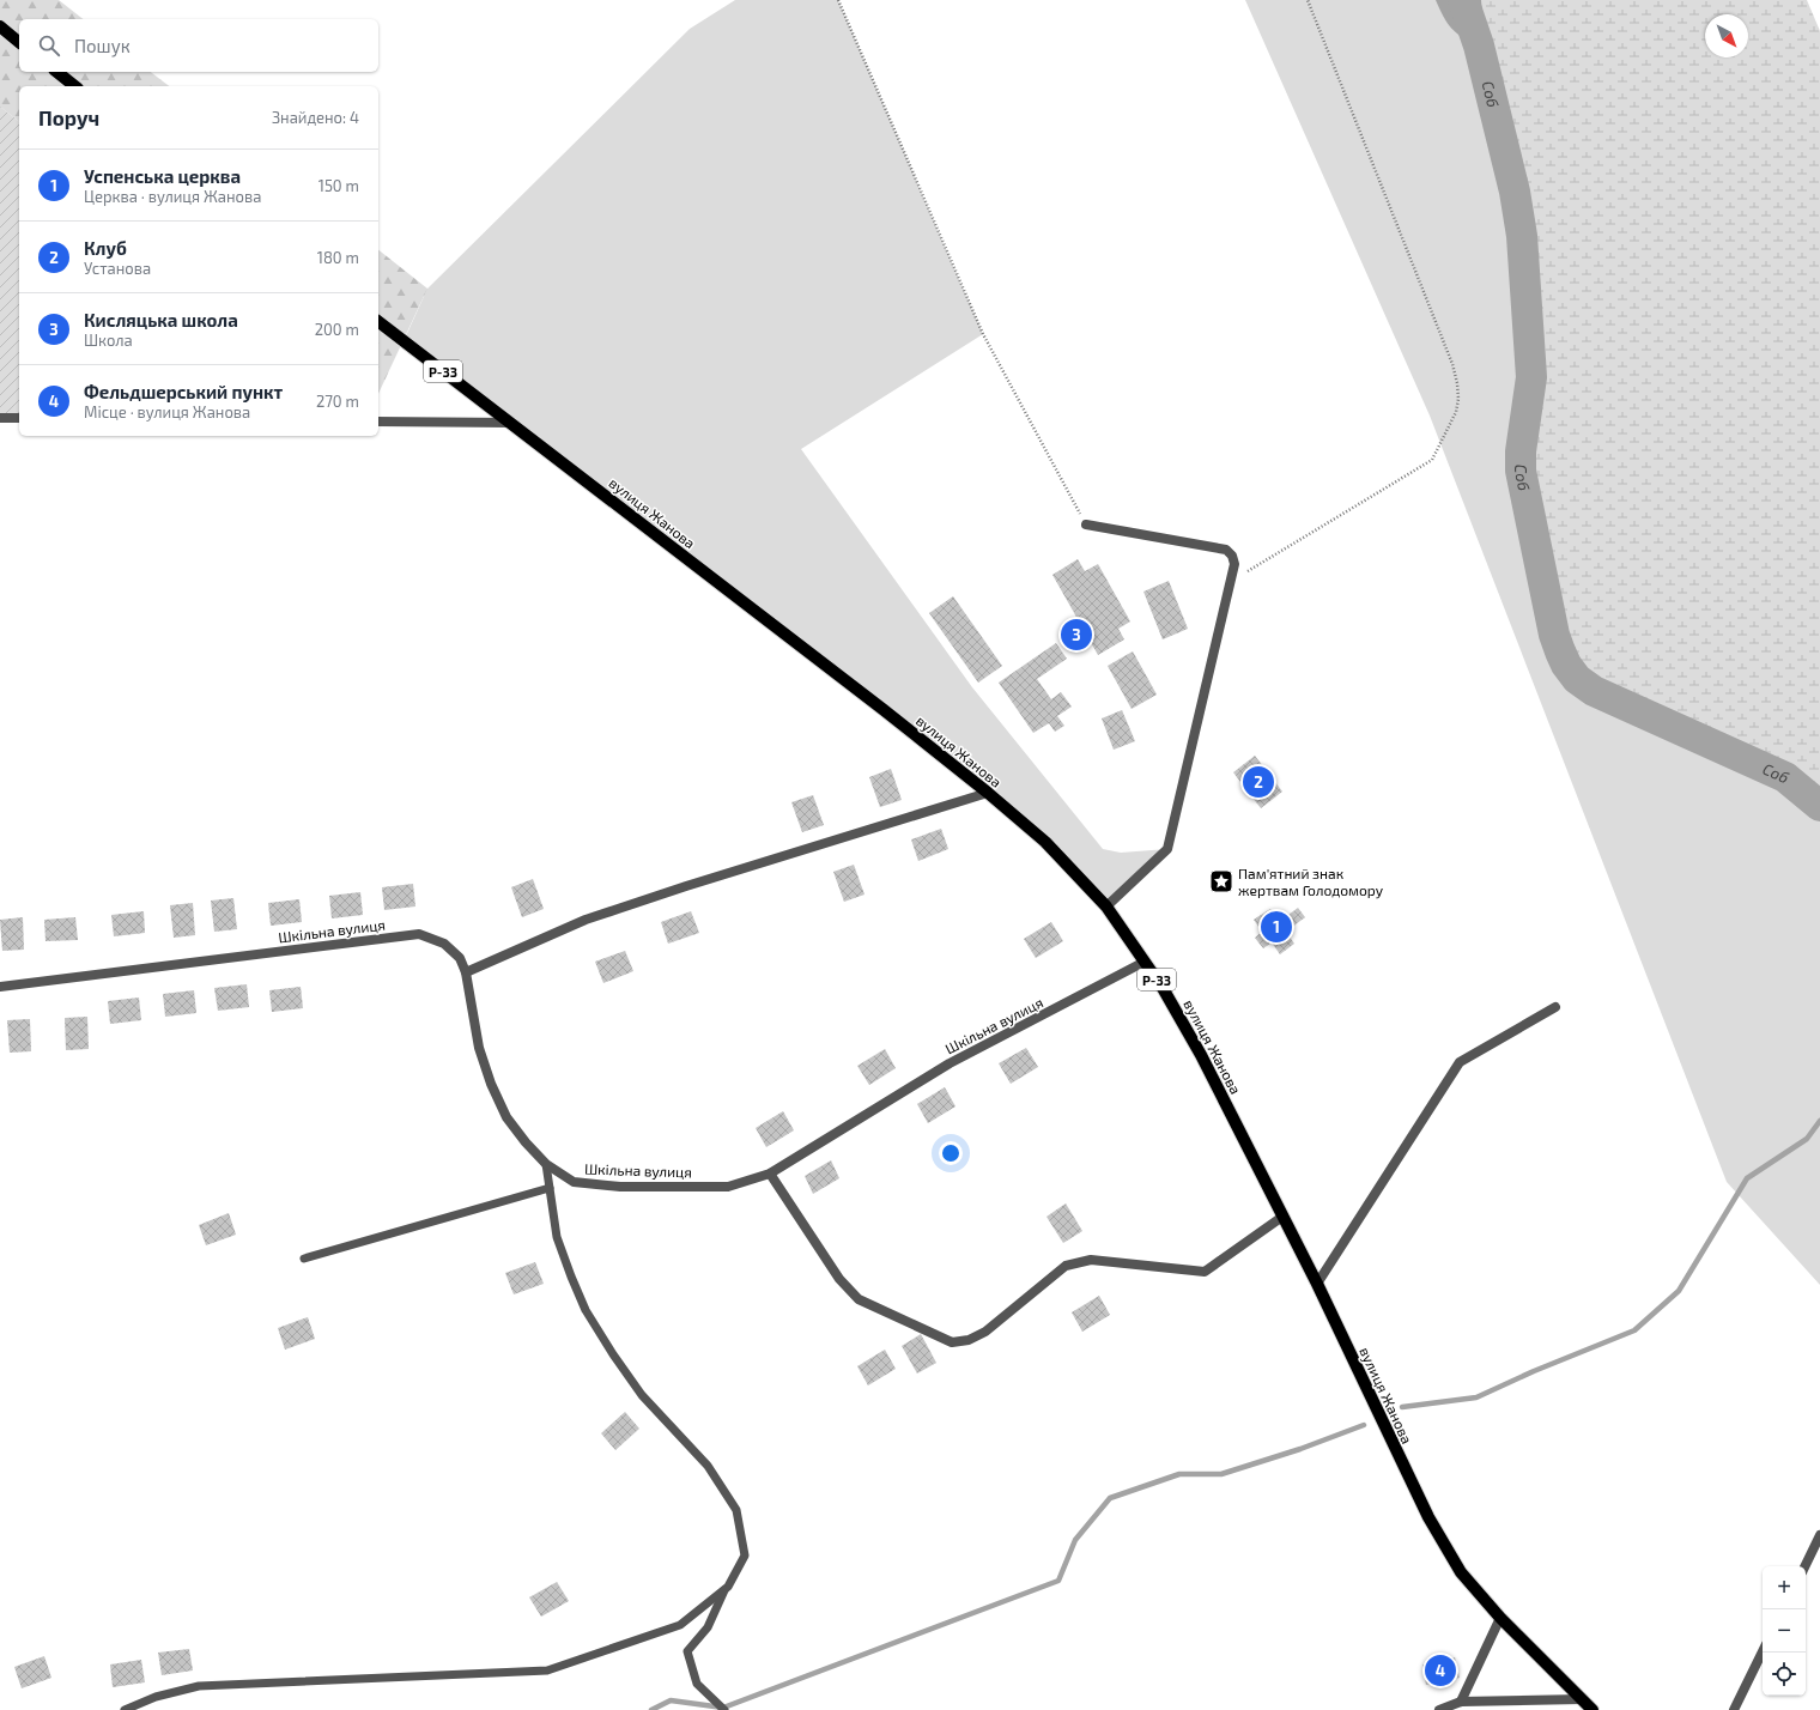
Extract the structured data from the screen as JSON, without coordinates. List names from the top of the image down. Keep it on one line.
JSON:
{"streets":{"main road":["Р-33","вулиця Жанова"],"street":["Шкільна вулиця"]},"crossings":[["Р-33","вулиця Жанова"],["вулиця Жанова","Шкільна вулиця"]],"water":["Соб"],"places":{"place":["Пам'ятний знак жертвам Голодомору"]},"north":"bottom right","page":{"search":"Пошук","heading":["Поруч","Знайдено: 4"],"list":[{"mark":"1","name":"Успенська церква","note":"Церква · вулиця Жанова","value":"150 m"},{"mark":"2","name":"Клуб","note":"Установа","value":"180 m"},{"mark":"3","name":"Кисляцька школа","note":"Школа","value":"200 m"},{"mark":"4","name":"Фельдшерський пункт","note":"Місце · вулиця Жанова","value":"270 m"}],"pins":["3","2","1","4"],"map_buttons":["+","−"]}}
